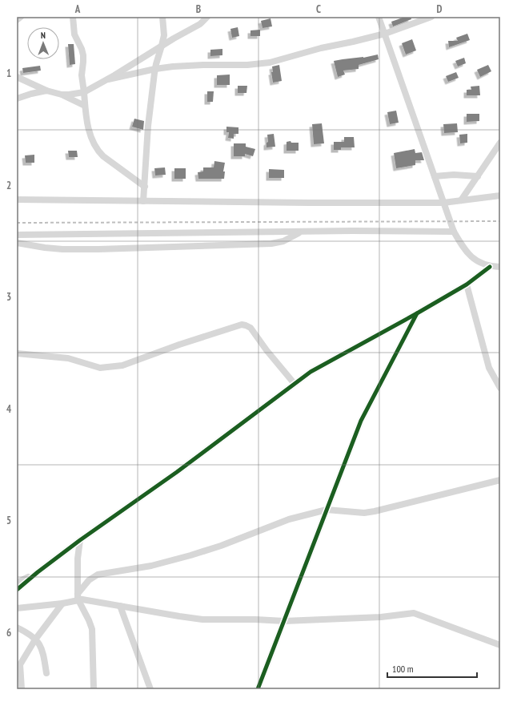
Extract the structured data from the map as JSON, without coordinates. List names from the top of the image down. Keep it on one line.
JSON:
{"scale_bar":"100 m","north":"top","grid":{"columns":["A","B","C","D"],"rows":["1","2","3","4","5","6"]}}
